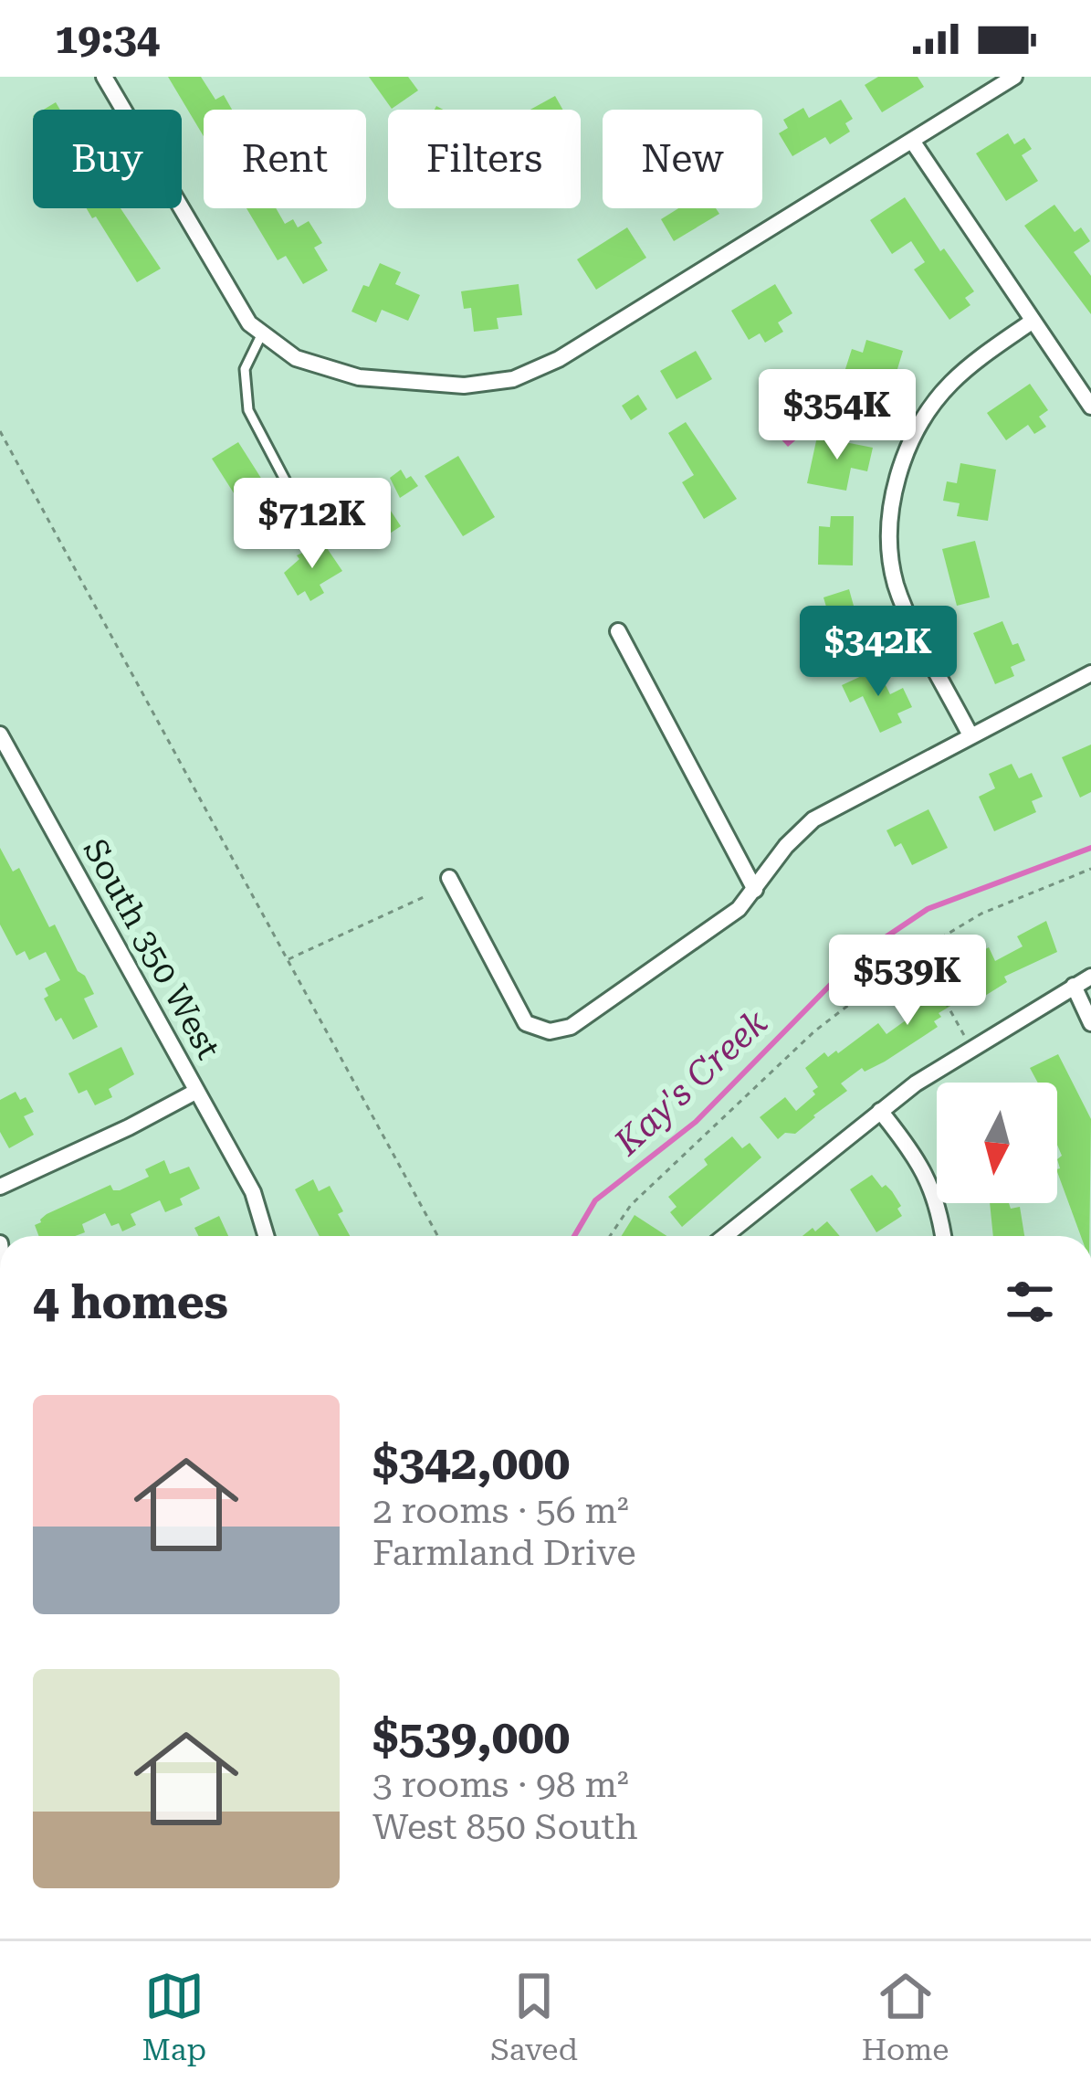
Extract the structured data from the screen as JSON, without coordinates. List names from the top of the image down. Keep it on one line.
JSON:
{"streets":{"street":["South 350 West"]},"water":["Kay's Creek"],"north":"bottom","page":{"status":"19:34","chip":["Buy","Rent","Filters","New"],"price":["$354K","$712K","$342K","$539K"],"heading":"4 homes","list":[{"name":"$342,000","note":"2 rooms · 56 m² · Farmland Drive"},{"name":"$539,000","note":"3 rooms · 98 m² · West 850 South"}],"tabs":["Map","Saved","Home"]}}
